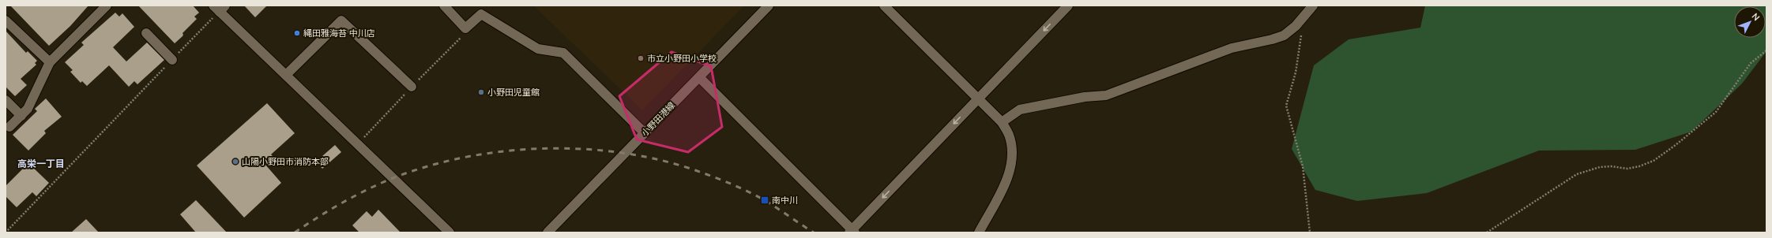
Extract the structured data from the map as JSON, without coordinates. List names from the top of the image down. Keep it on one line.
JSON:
{"streets":{"street":["小野田港線"]},"districts":["高栄一丁目"],"places":{"other":["縄田雅海苔 中川店","市立小野田小学校","小野田児童館","山陽小野田市消防本部"],"transit":["南中川"]},"north":"top right"}
